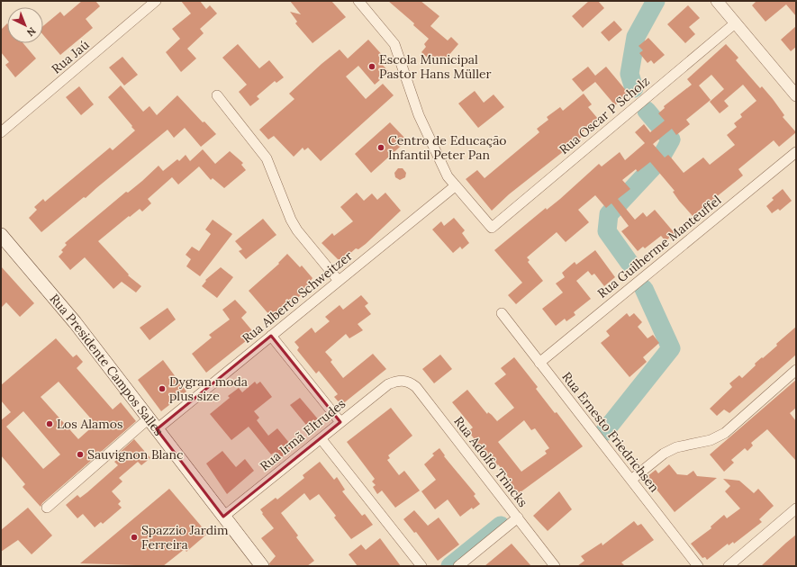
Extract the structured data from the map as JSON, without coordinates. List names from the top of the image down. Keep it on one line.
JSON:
{"streets":{"main road":["Rua Presidente Campos Salles"],"street":["Rua Jaú","Rua Oscar P Scholz","Rua Guilherme Manteuffel","Rua Alberto Schweitzer","Rua Ernesto Friedrichsen","Rua Irmã Eltrudes","Rua Adolfo Trincks"]},"crossings":[["Rua Oscar P Scholz","Rua Alberto Schweitzer"],["Rua Guilherme Manteuffel","Rua Ernesto Friedrichsen"],["Rua Alberto Schweitzer","Rua Presidente Campos Salles"],["Rua Presidente Campos Salles","Rua Irmã Eltrudes"],["Rua Irmã Eltrudes","Rua Adolfo Trincks"]],"places":["Escola Municipal Pastor Hans Müller","Centro de Educação Infantil Peter Pan","Dygran moda plus size","Los Alamos","Sauvignon Blanc","Spazzio Jardim Ferreira"],"north":"bottom right"}
